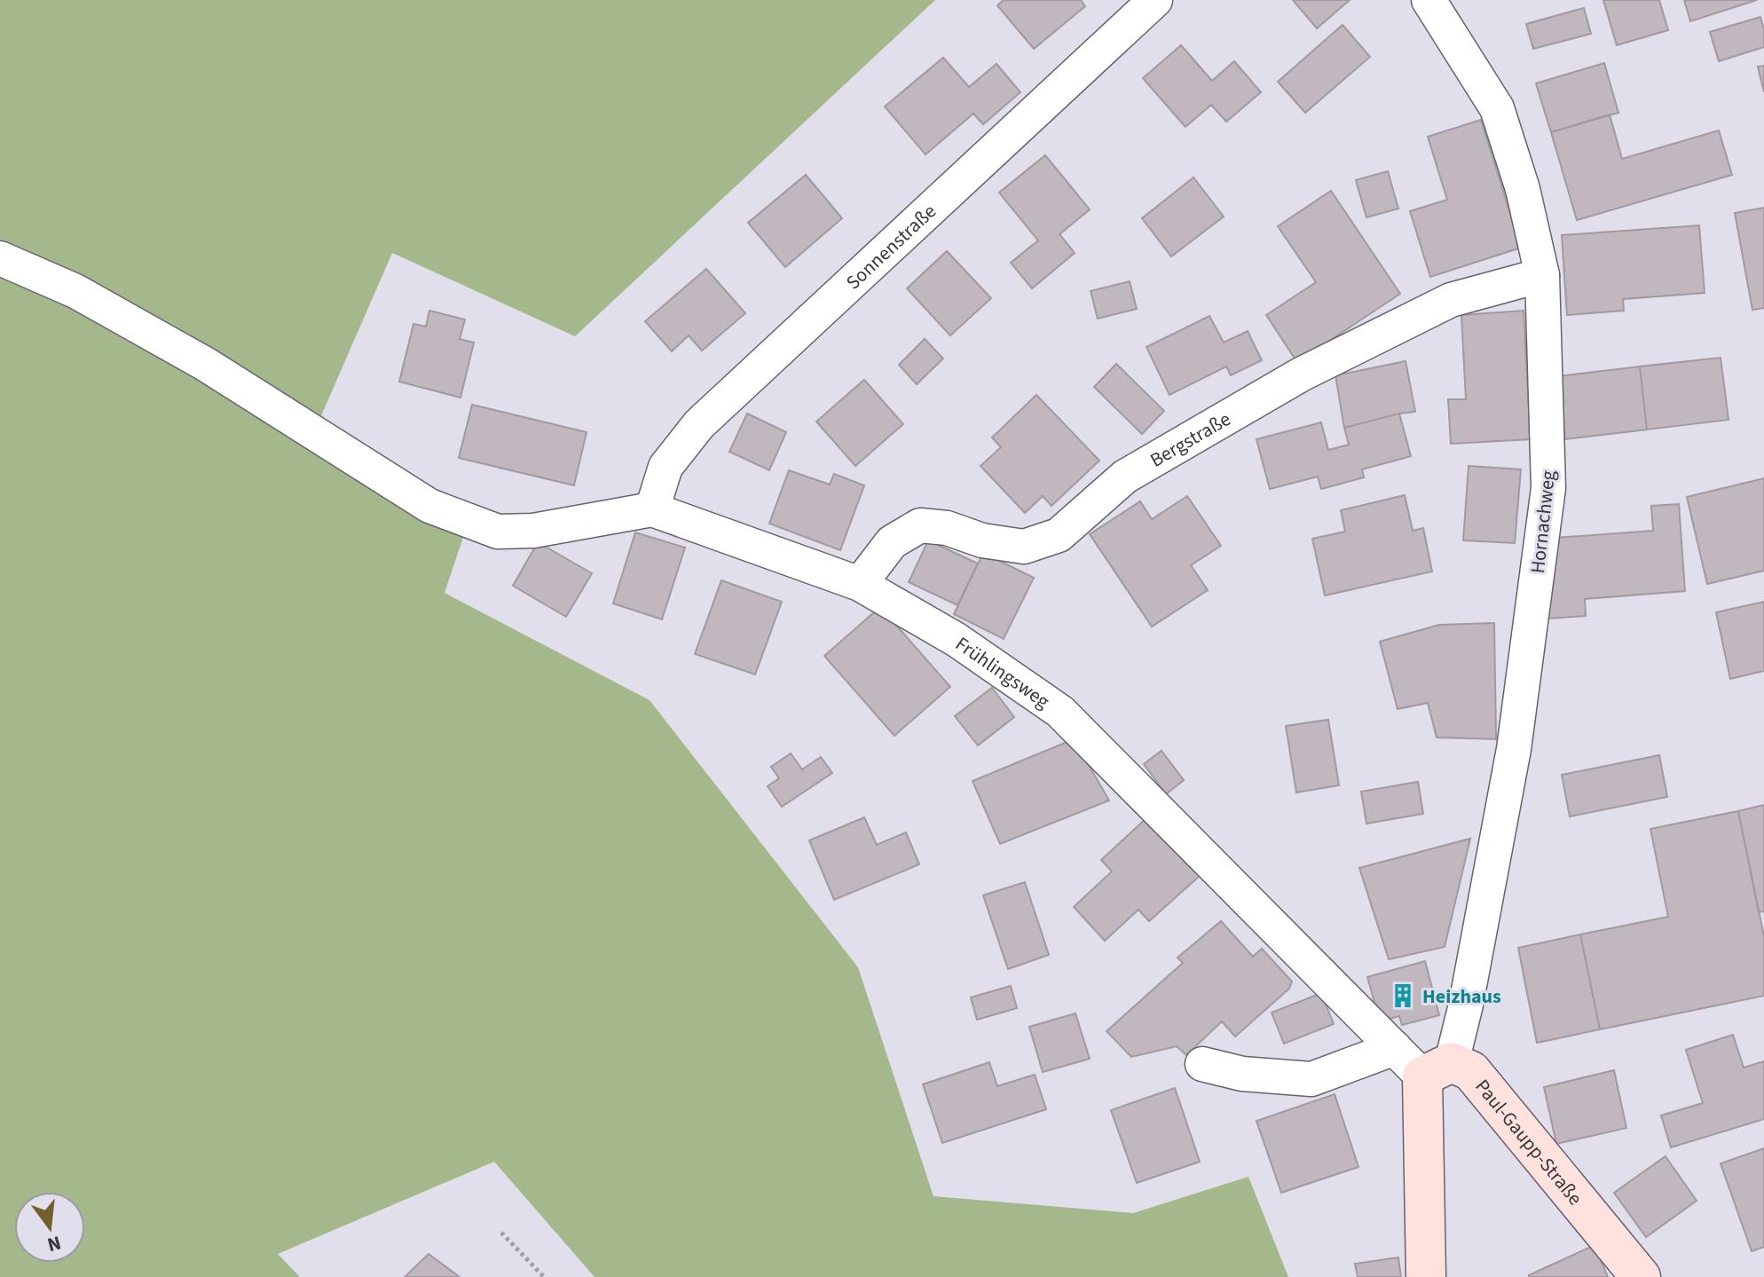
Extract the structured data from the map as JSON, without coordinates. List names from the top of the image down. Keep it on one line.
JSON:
{"streets":{"street":["Sonnenstraße","Bergstraße","Hornachweg","Frühlingsweg","Paul-Gaupp-Straße"]},"crossings":[["Sonnenstraße","Frühlingsweg"],["Bergstraße","Hornachweg"],["Bergstraße","Frühlingsweg"],["Hornachweg","Frühlingsweg"],["Hornachweg","Paul-Gaupp-Straße"],["Frühlingsweg","Paul-Gaupp-Straße"]],"places":{"building":["Heizhaus"]},"north":"bottom"}
